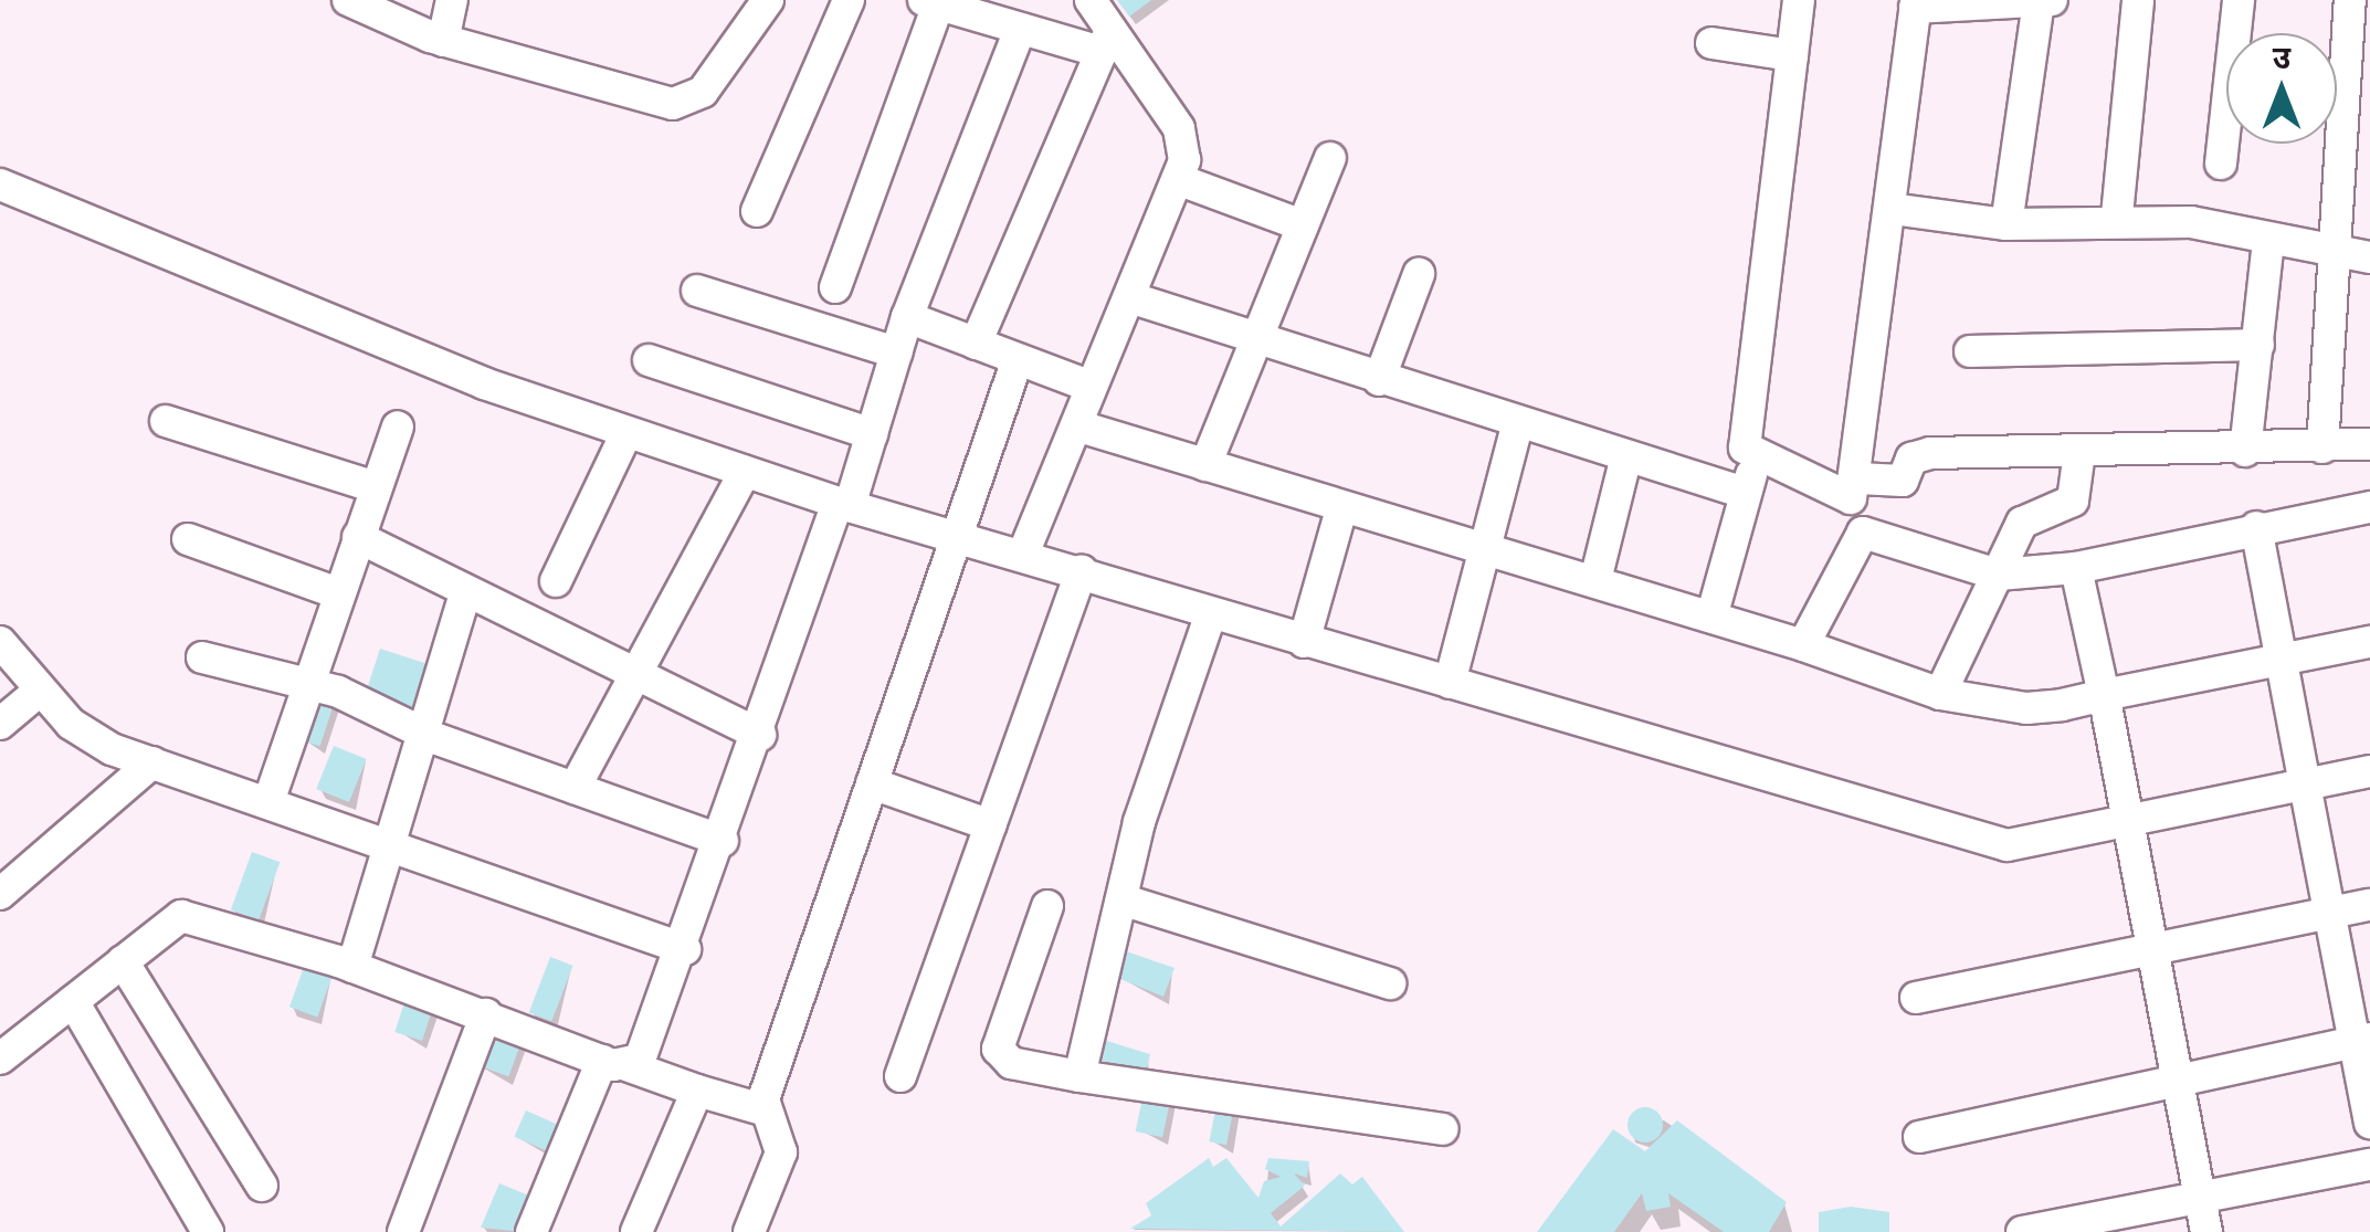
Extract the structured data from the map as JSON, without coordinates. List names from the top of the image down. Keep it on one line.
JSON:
{"north":"top"}
